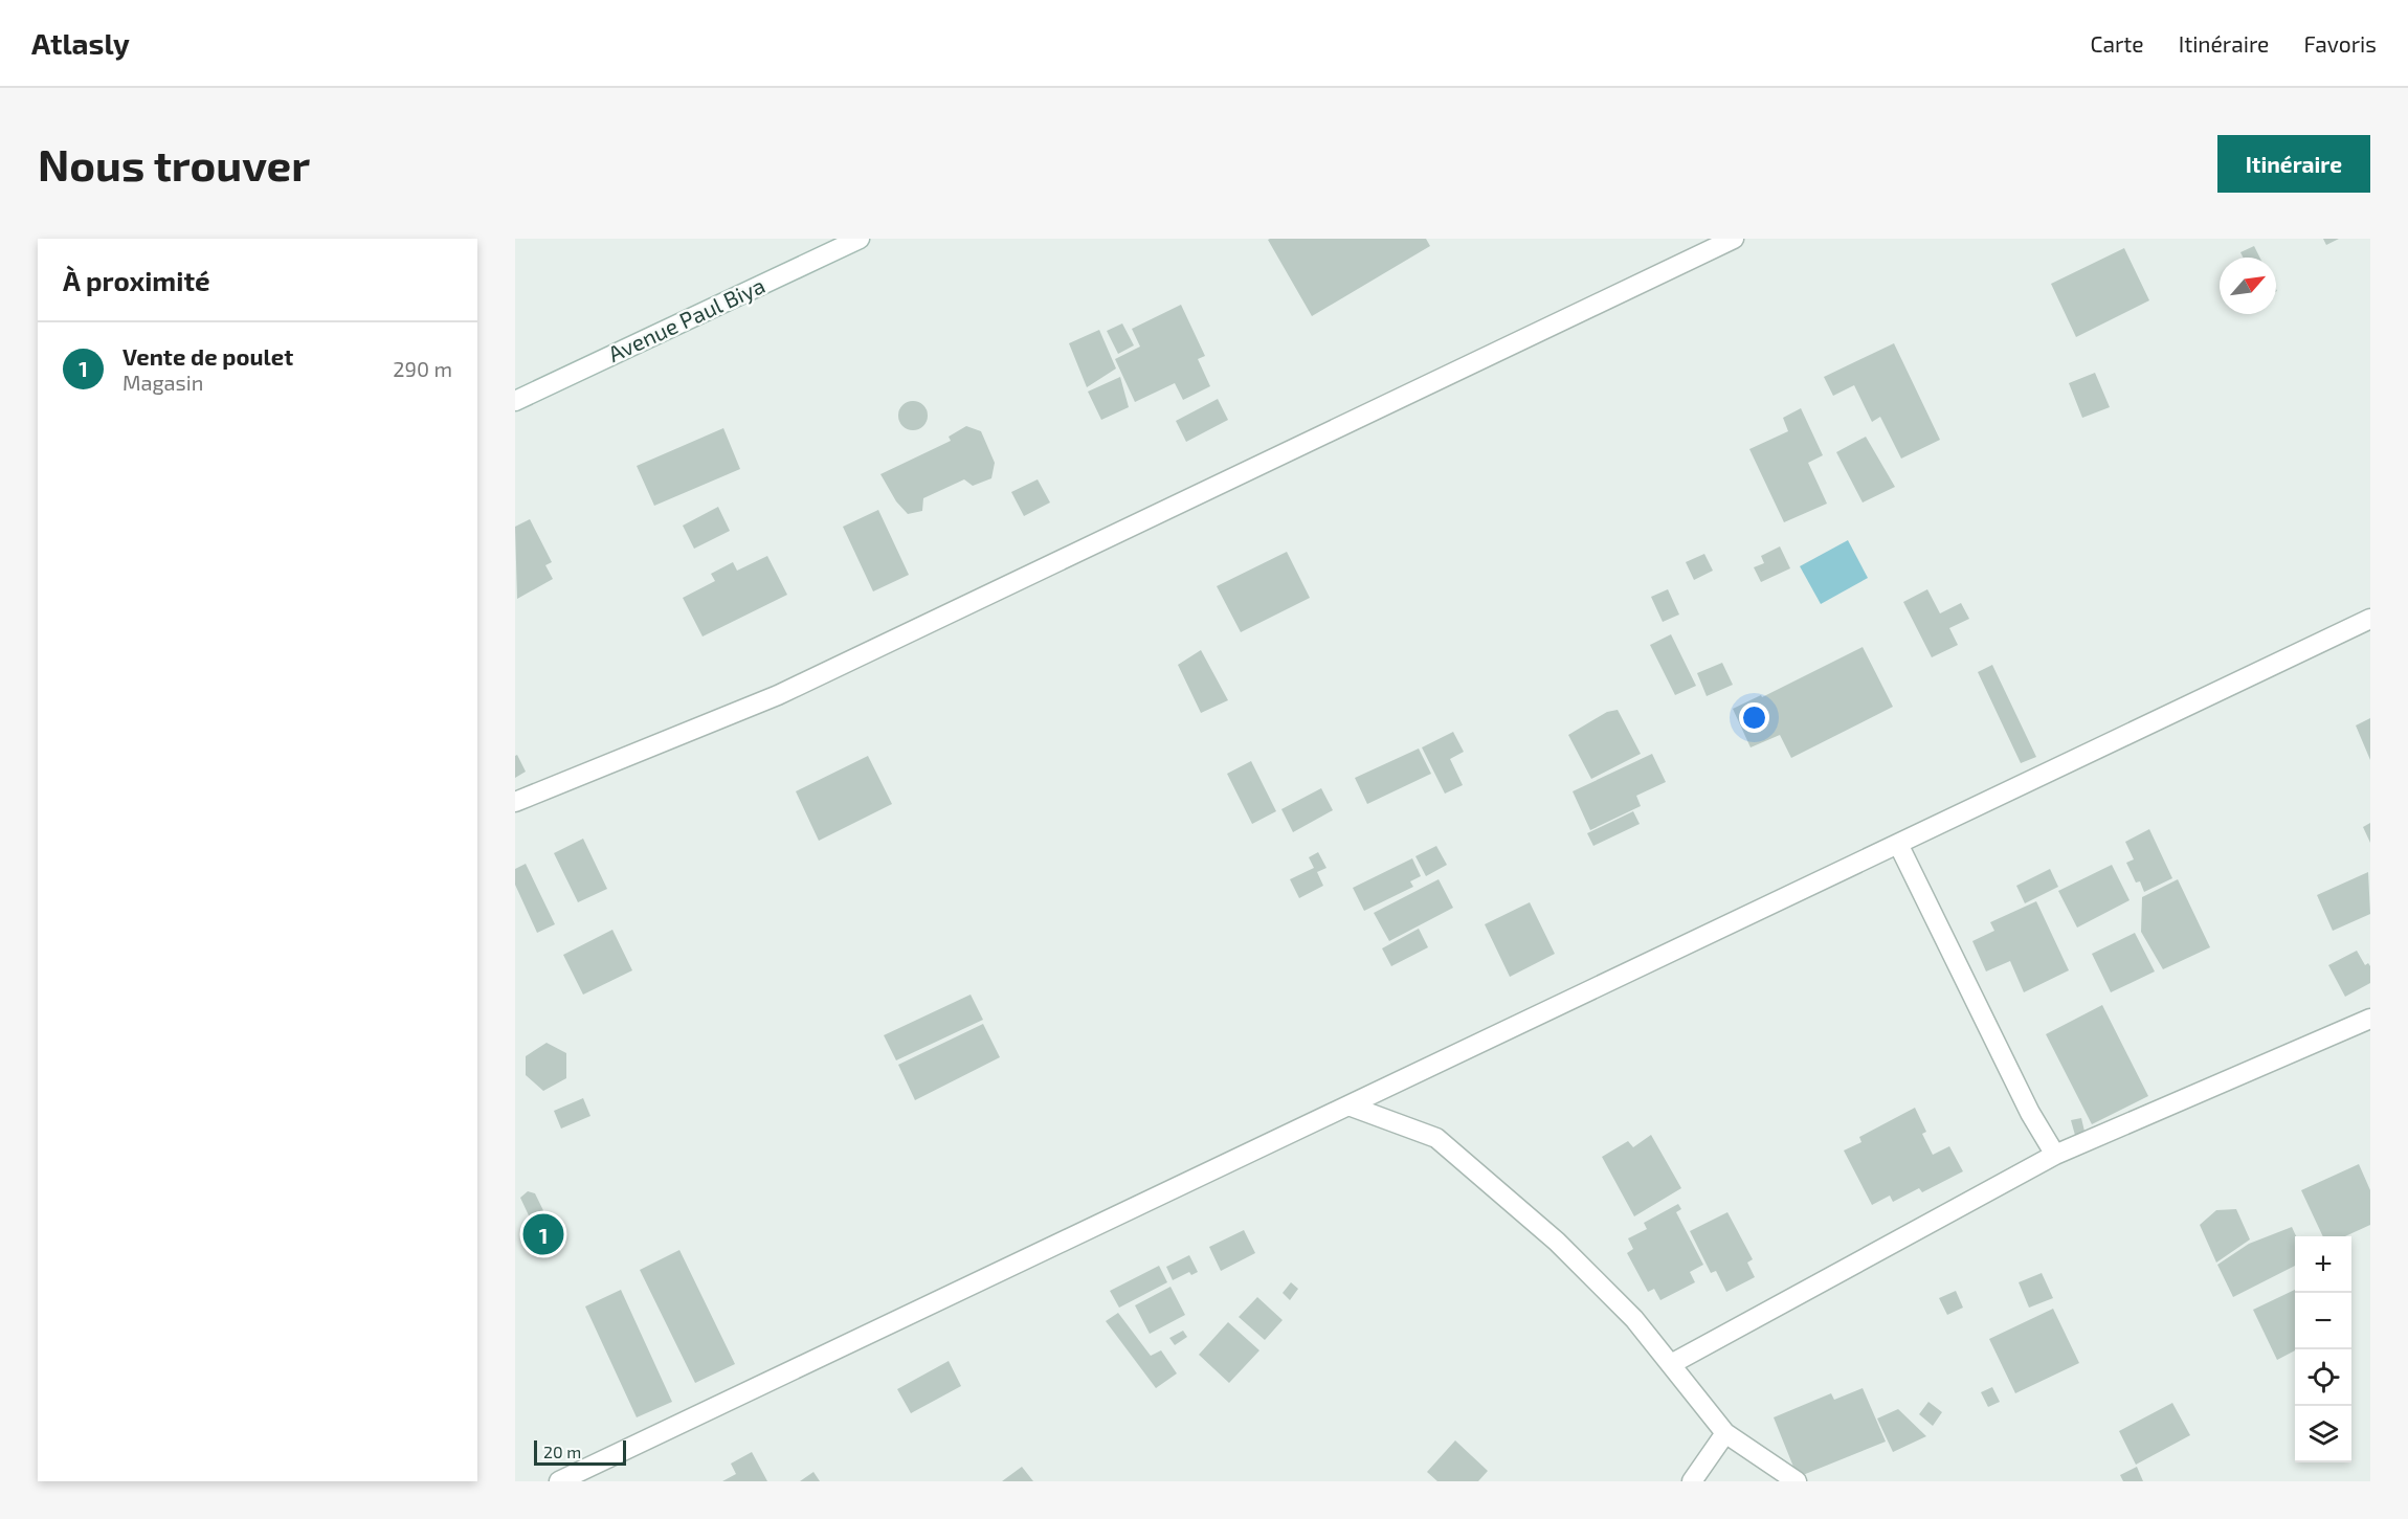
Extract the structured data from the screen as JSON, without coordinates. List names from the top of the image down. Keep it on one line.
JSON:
{"streets":{"street":["Avenue Paul Biya"]},"scale_bar":"20 m","north":"top right","page":{"header":"Atlasly","nav":["Carte","Itinéraire","Favoris"],"buttons":"Itinéraire","title":"Nous trouver","heading":"À proximité","list":[{"mark":"1","name":"Vente de poulet","note":"Magasin","value":"290 m"}],"pins":"1","map_buttons":["+","−"],"scale":"20 m"}}
